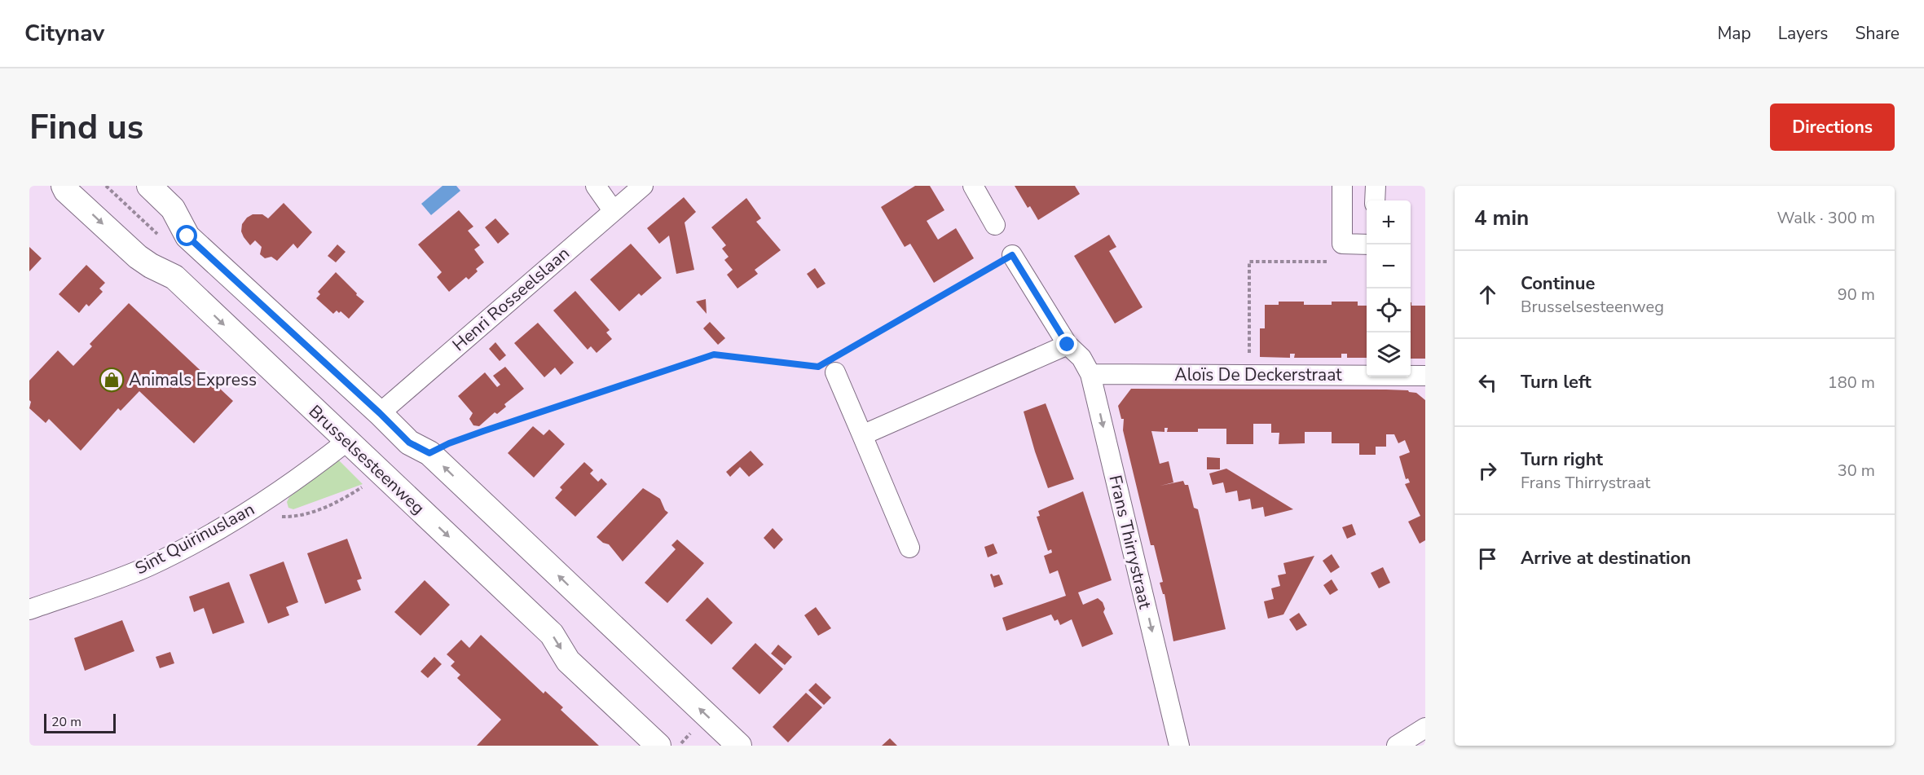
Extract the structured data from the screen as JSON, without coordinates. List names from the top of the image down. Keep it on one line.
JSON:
{"streets":{"street":["Henri Rosseelslaan","Aloïs De Deckerstraat","Brusselsesteenweg","Sint Quirinuslaan","Frans Thirrystraat"]},"crossings":[["Aloïs De Deckerstraat","Frans Thirrystraat"],["Brusselsesteenweg","Sint Quirinuslaan"]],"one_way":["Frans Thirrystraat"],"places":{"shop":["Animals Express"]},"scale_bar":"20 m","page":{"header":"Citynav","nav":["Map","Layers","Share"],"buttons":"Directions","title":"Find us","heading":["4 min","Walk · 300 m"],"map_buttons":["+","−"],"list":[["Continue","Brusselsesteenweg","90 m"],["Turn left","180 m"],["Turn right","Frans Thirrystraat","30 m"],"Arrive at destination"],"scale":"20 m"}}
